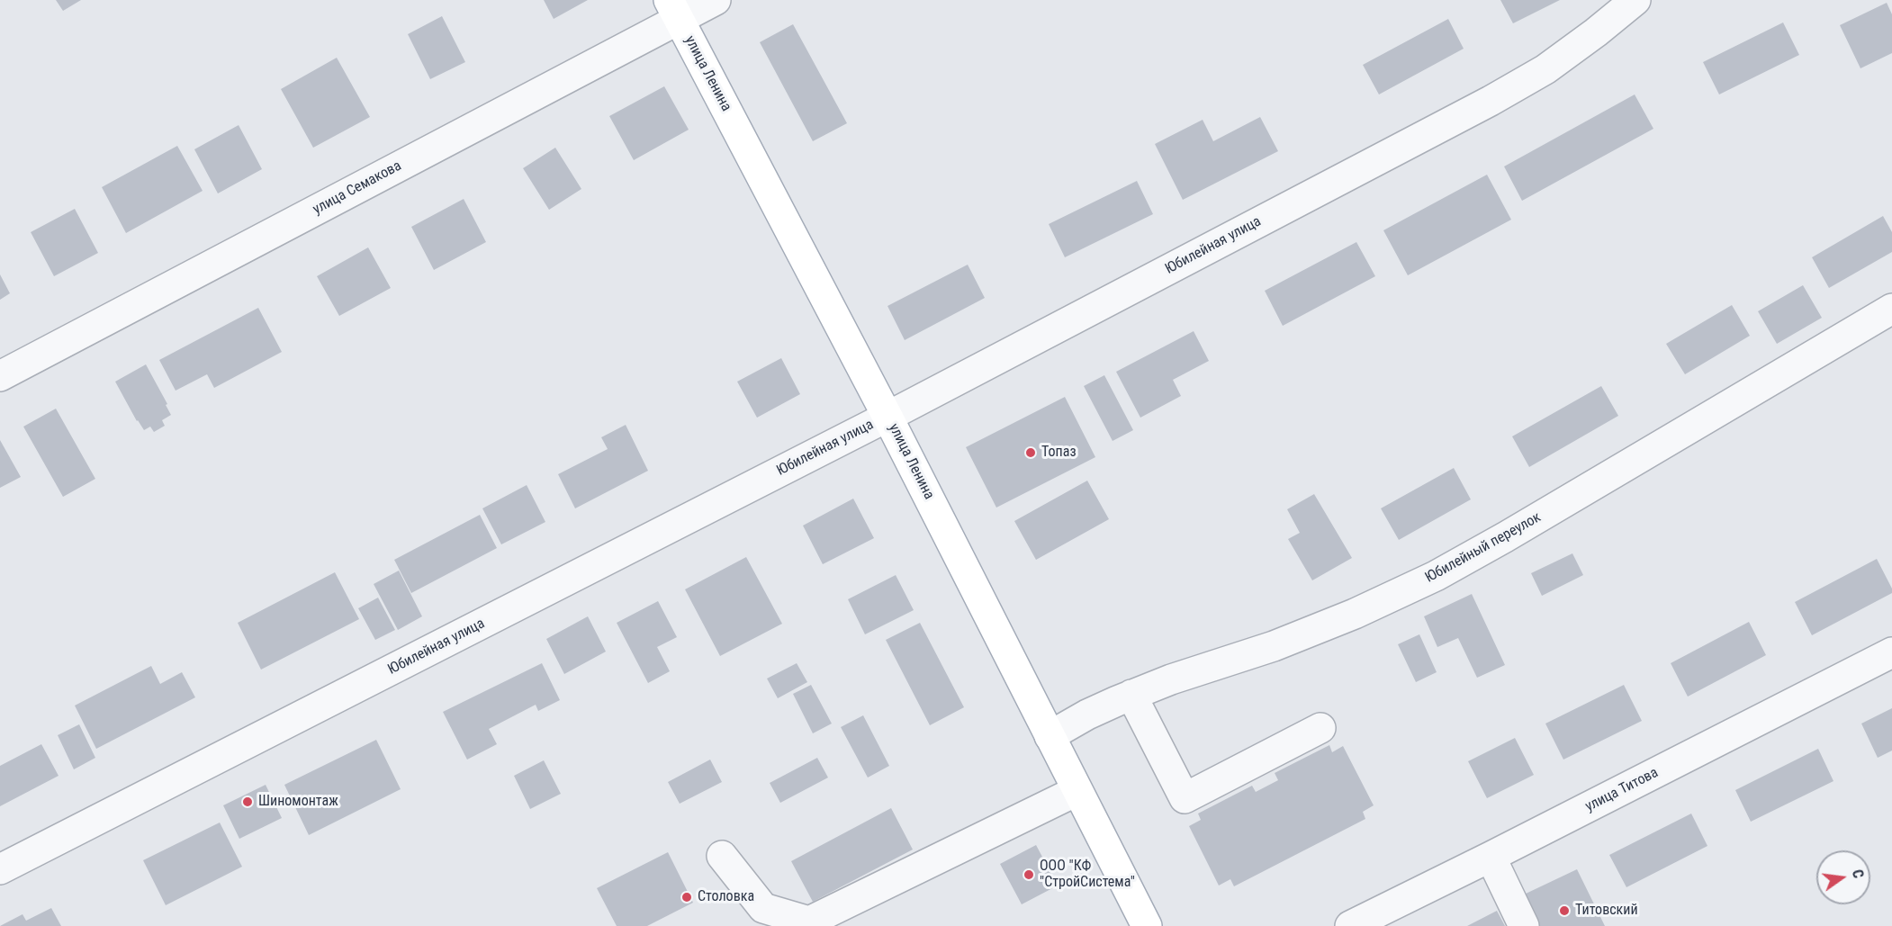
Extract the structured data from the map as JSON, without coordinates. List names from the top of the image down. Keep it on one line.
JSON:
{"streets":{"main road":["улица Ленина"],"street":["улица Семакова","Юбилейная улица","Юбилейный переулок","улица Титова"]},"crossings":[["улица Ленина","улица Семакова"],["улица Ленина","Юбилейная улица"],["улица Ленина","Юбилейный переулок"]],"places":["Топаз","Шиномонтаж","ООО \"КФ \"СтройСистема\"","Столовка","Титовский"],"north":"right"}
